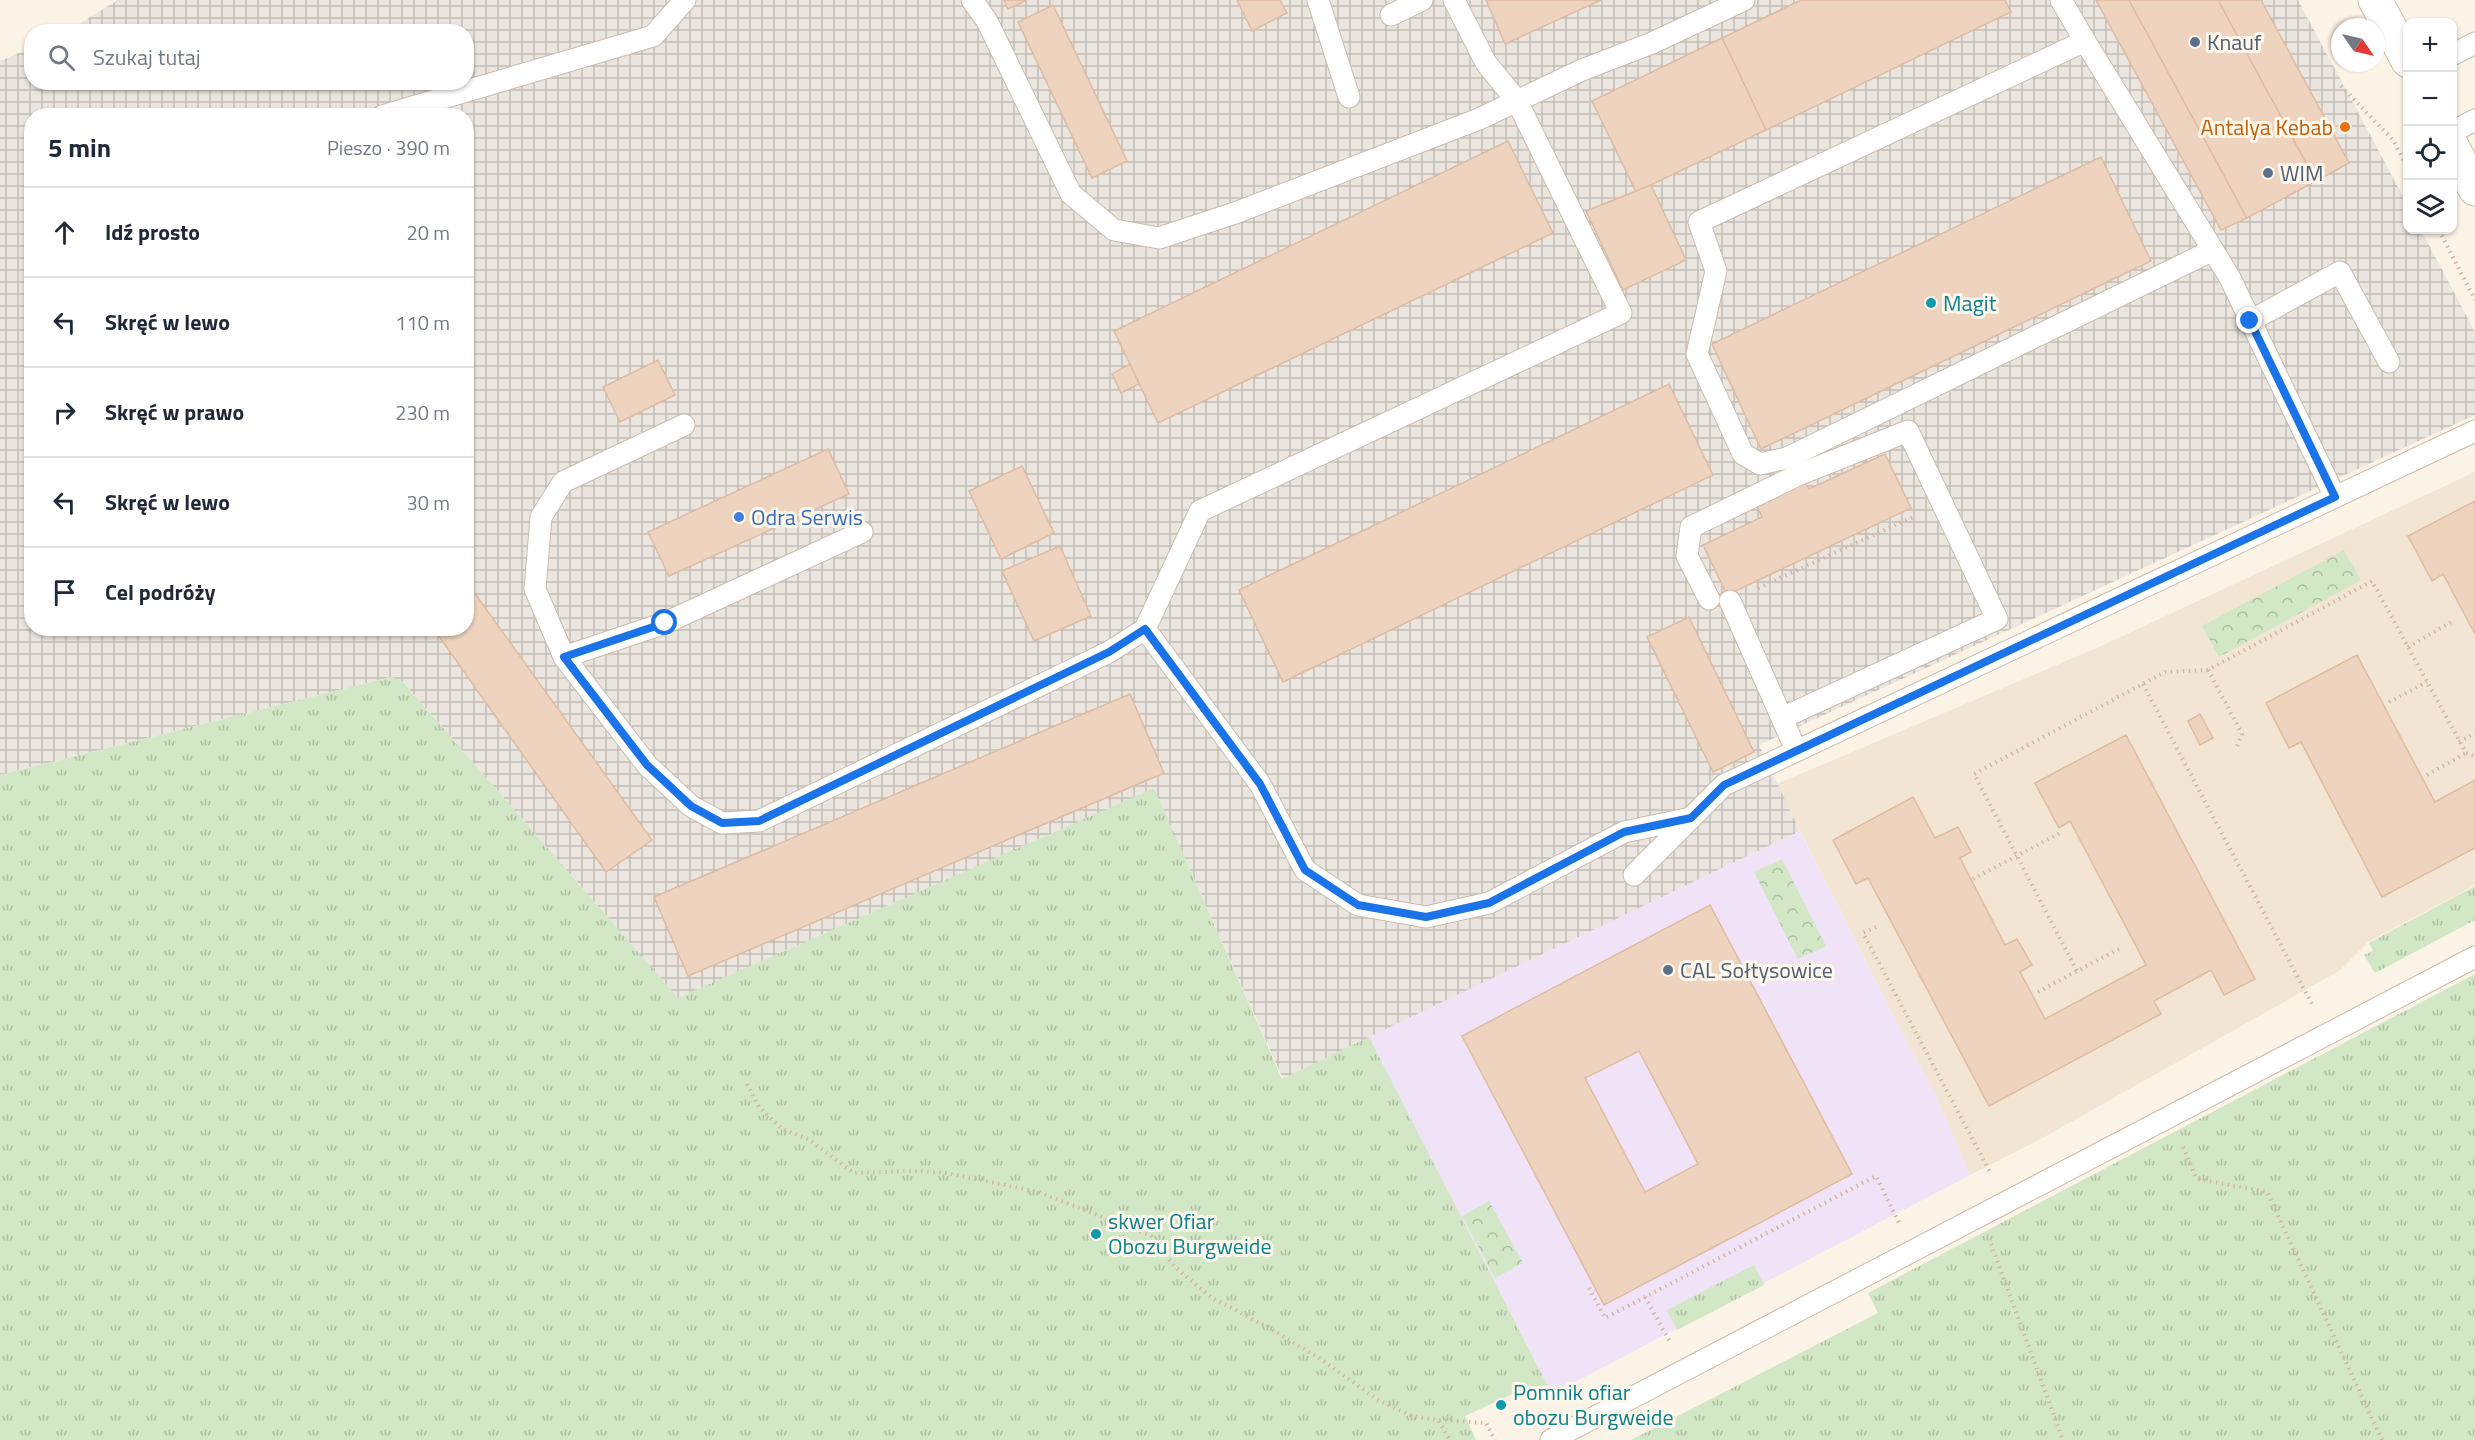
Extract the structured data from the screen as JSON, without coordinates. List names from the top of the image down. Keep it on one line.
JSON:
{"places":["Knauf","Antalya Kebab","WIM","Magit","Odra Serwis","CAL Sołtysowice","skwer Ofiar Obozu Burgweide","Pomnik ofiar obozu Burgweide"],"north":"bottom right","page":{"map_buttons":["+","−"],"search":"Szukaj tutaj","heading":["5 min","Pieszo · 390 m"],"list":[["Idź prosto","20 m"],["Skręć w lewo","110 m"],["Skręć w prawo","230 m"],["Skręć w lewo","30 m"],"Cel podróży"]}}
